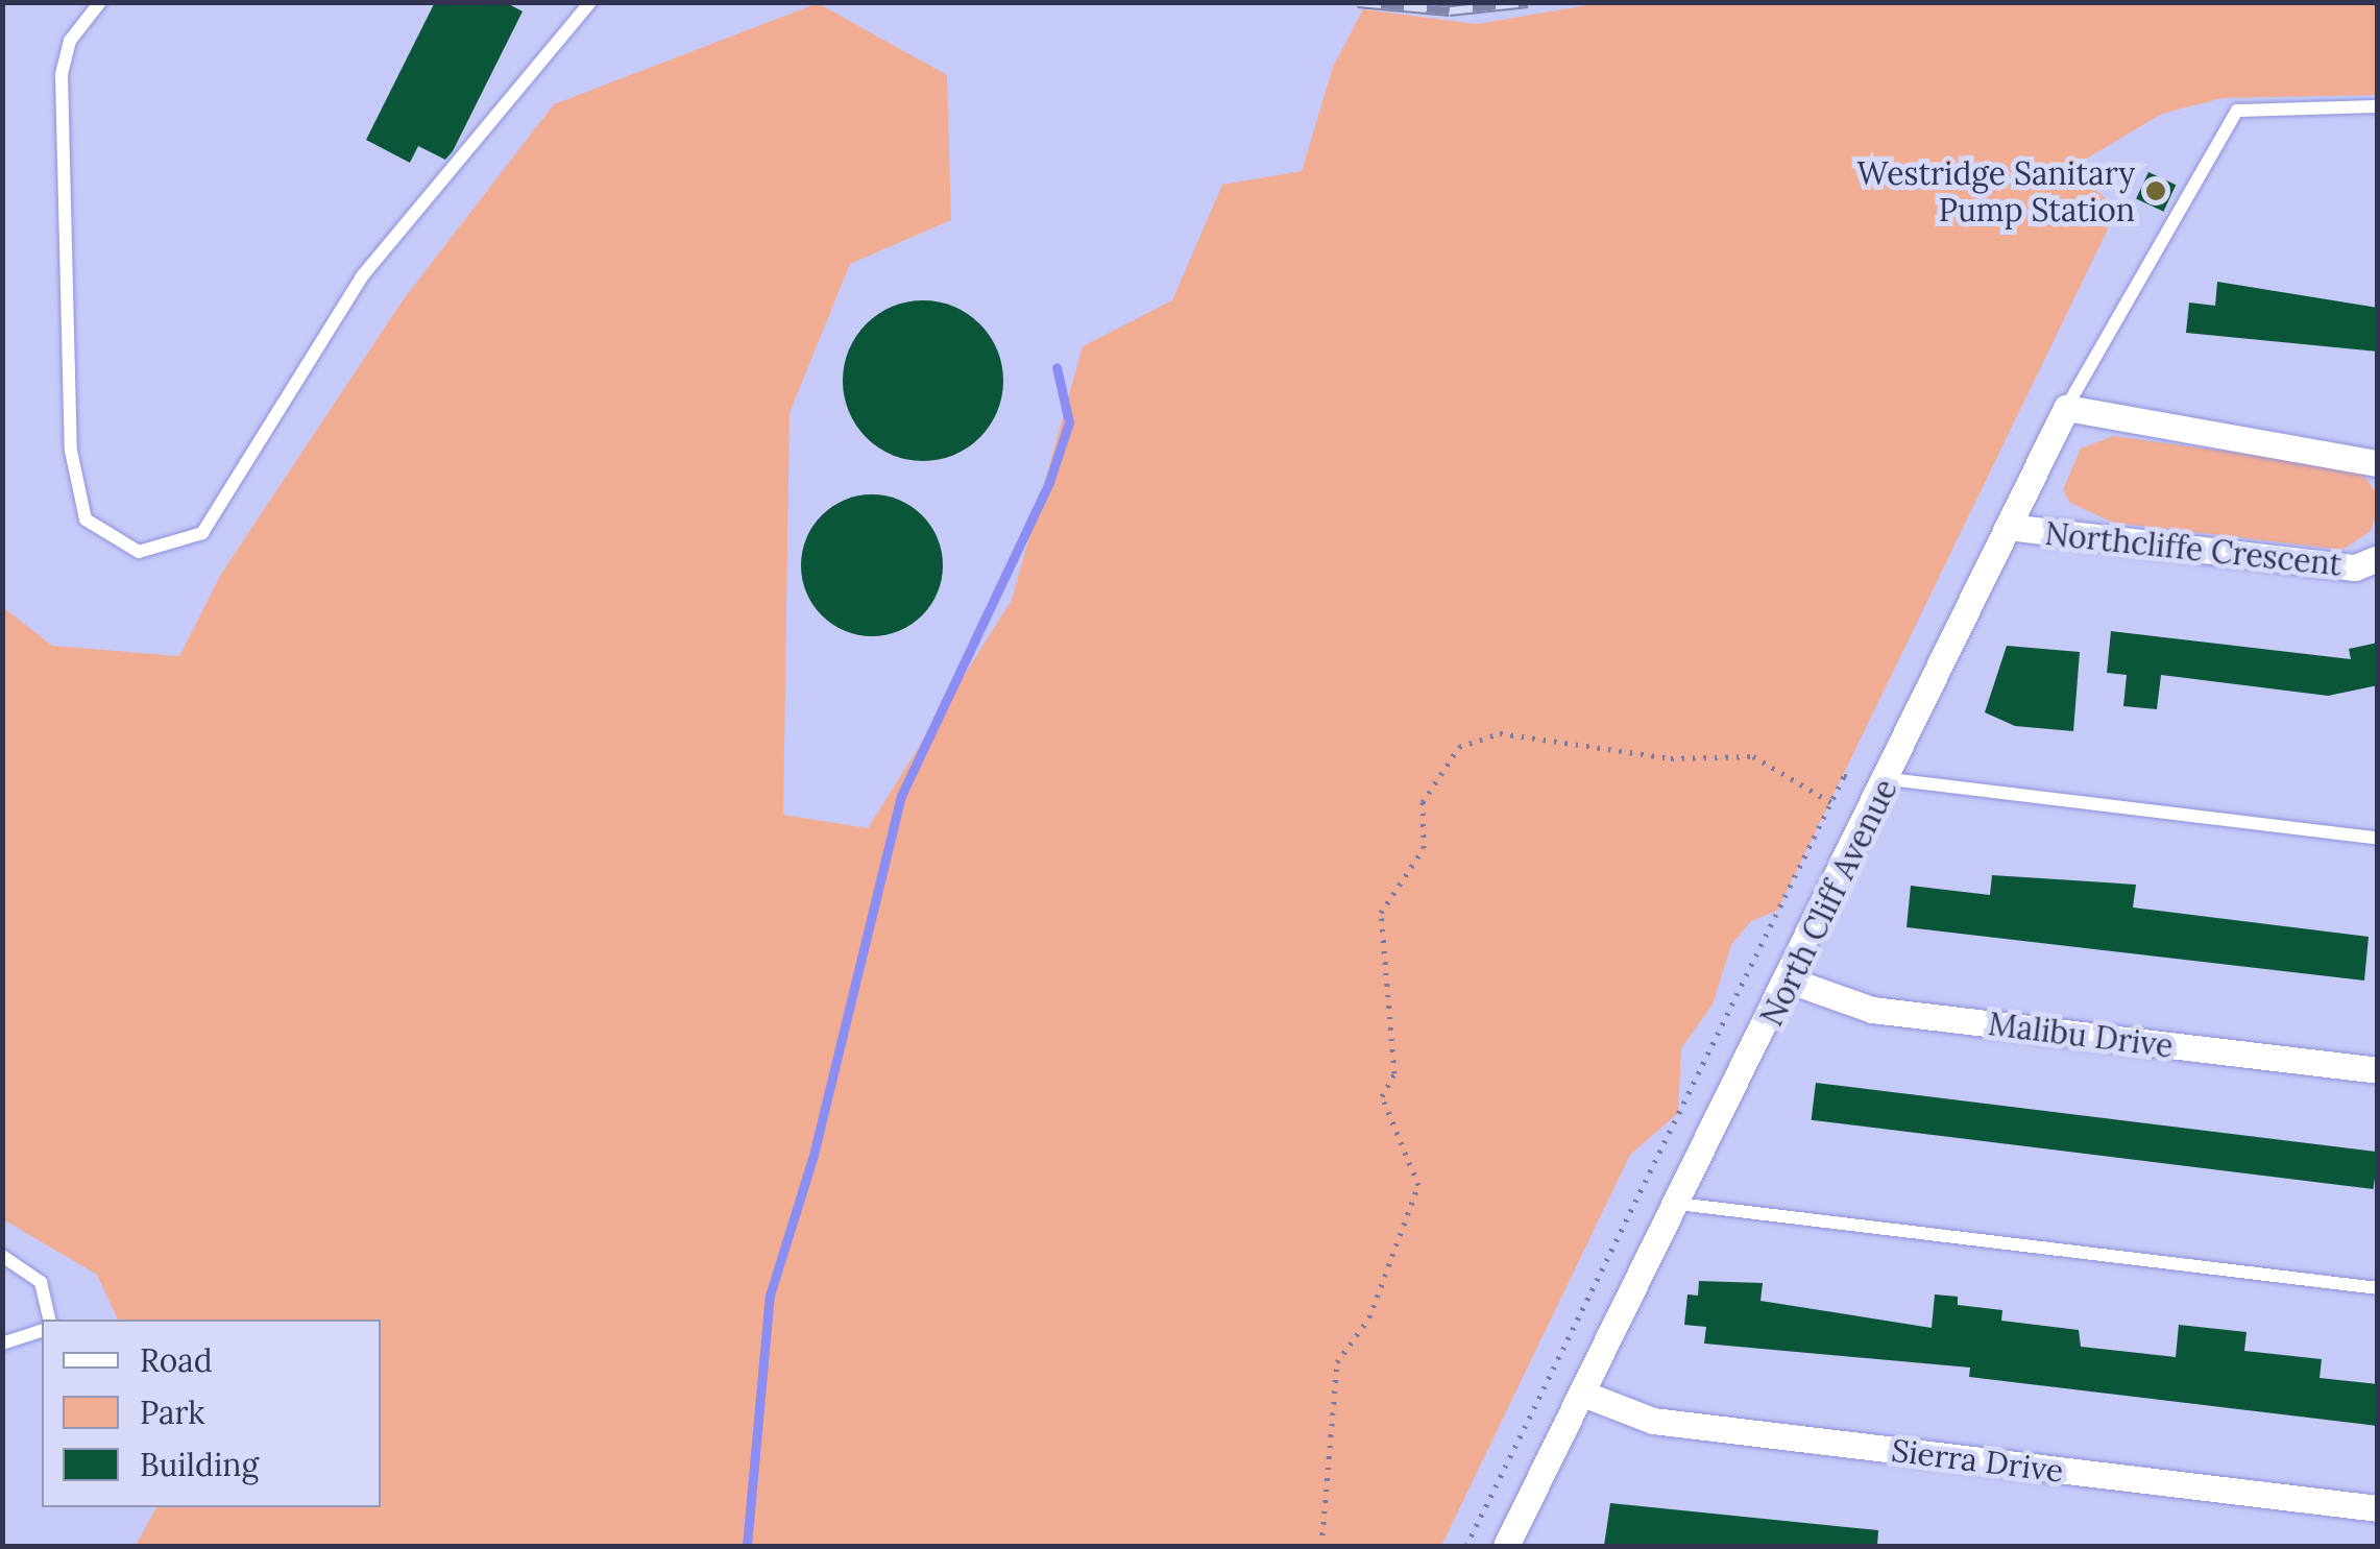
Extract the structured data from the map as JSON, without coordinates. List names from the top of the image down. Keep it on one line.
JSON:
{"streets":{"street":["Northcliffe Crescent","North Cliff Avenue","Malibu Drive","Sierra Drive"]},"crossings":[["Northcliffe Crescent","North Cliff Avenue"],["North Cliff Avenue","Malibu Drive"],["North Cliff Avenue","Sierra Drive"]],"places":["Westridge Sanitary Pump Station"],"legend":["Road","Park","Building"]}
